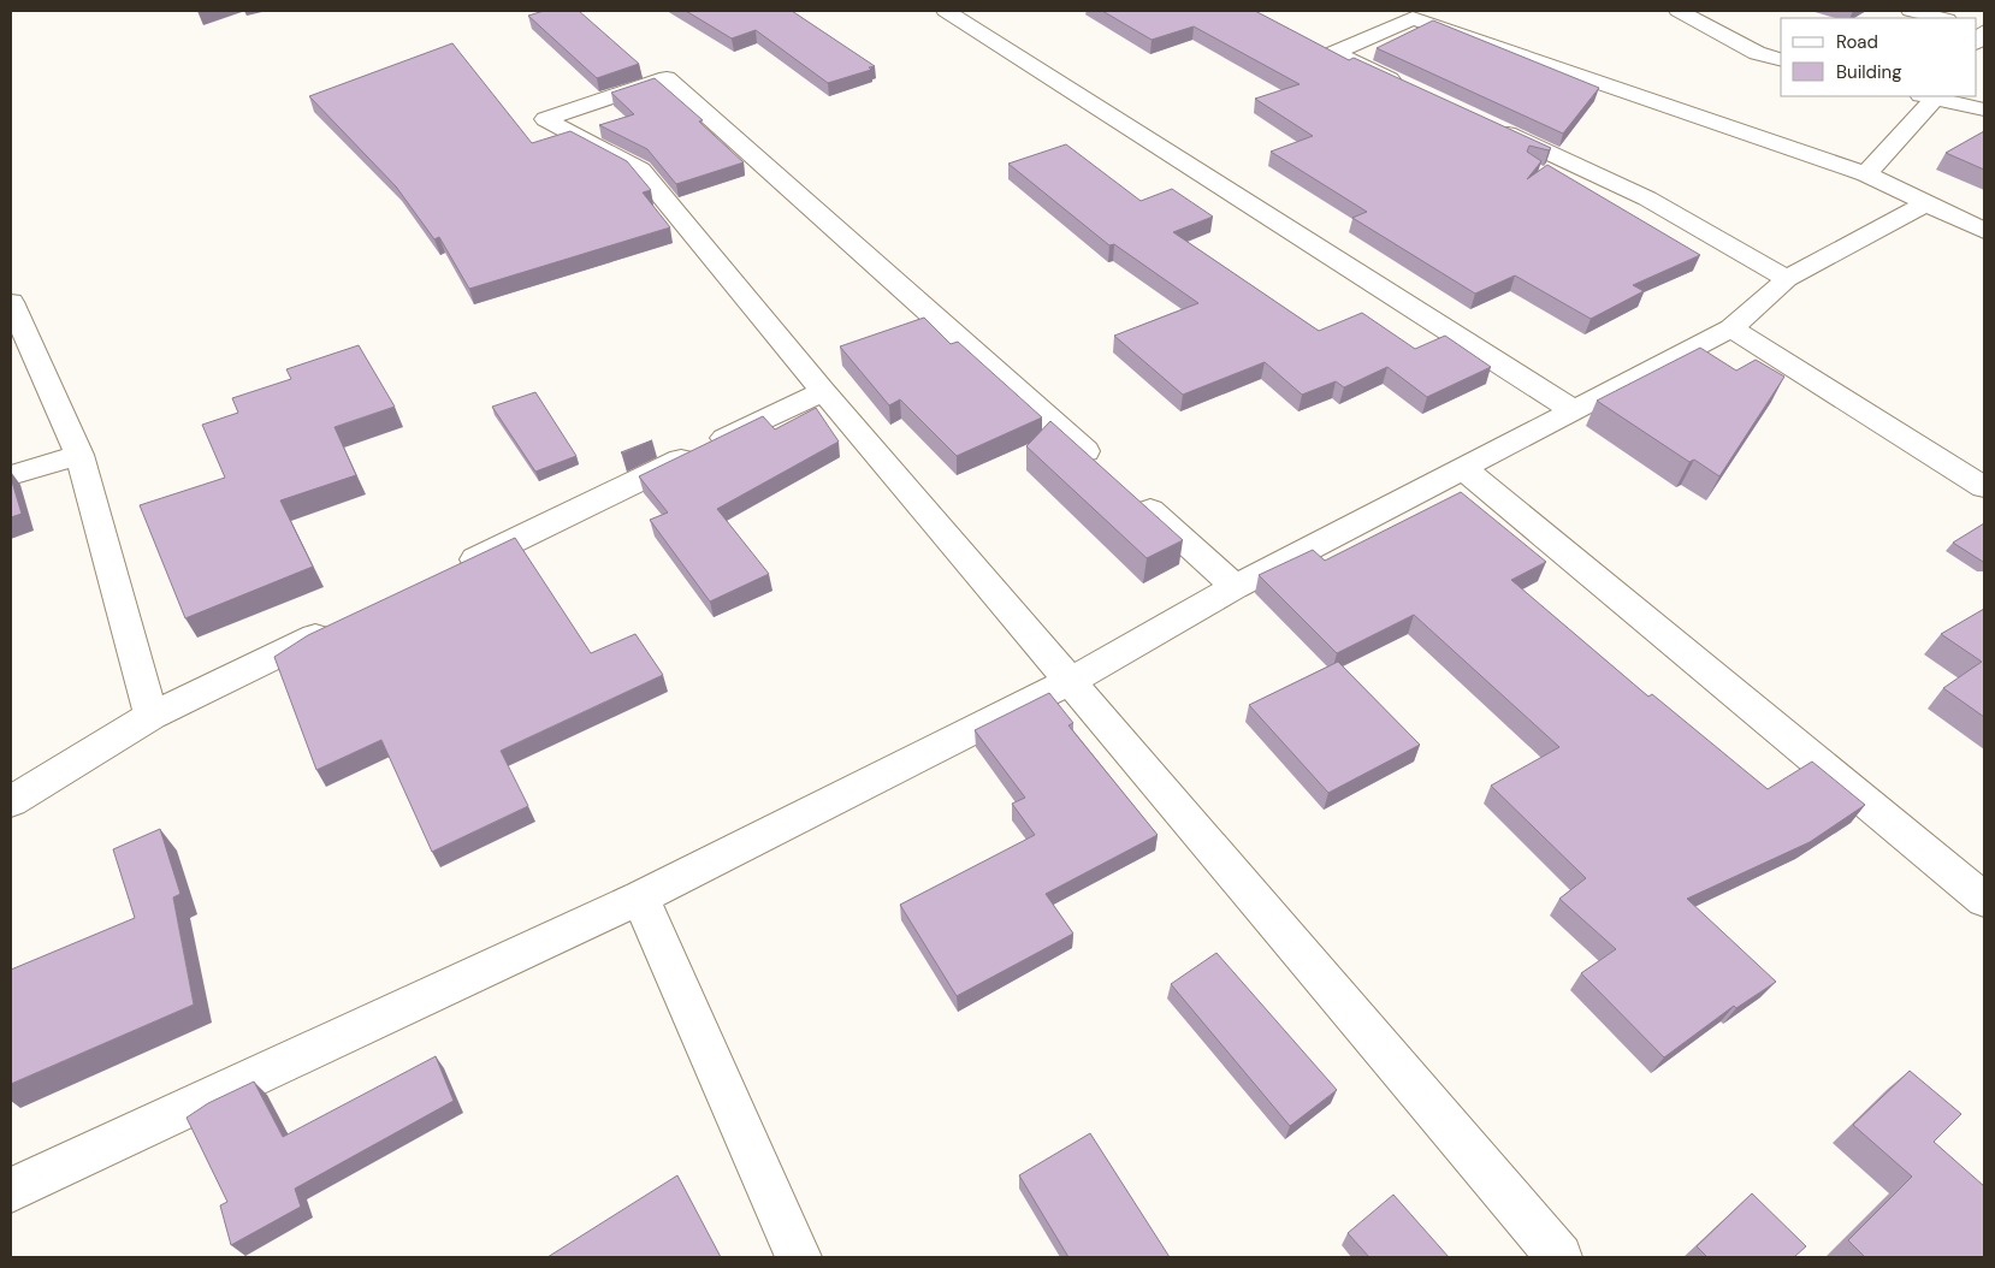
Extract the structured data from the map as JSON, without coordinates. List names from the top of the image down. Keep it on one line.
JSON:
{"legend":["Road","Building"]}
